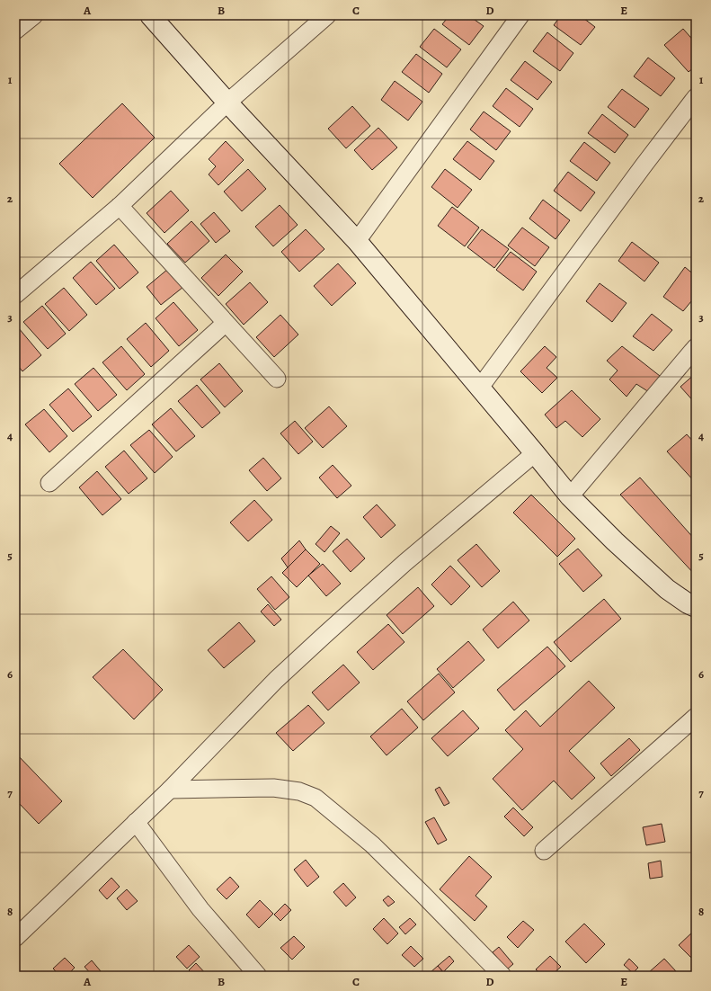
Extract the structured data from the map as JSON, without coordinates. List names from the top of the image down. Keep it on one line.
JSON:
{"grid":{"columns":["A","B","C","D","E"],"rows":["1","2","3","4","5","6","7","8"]}}
